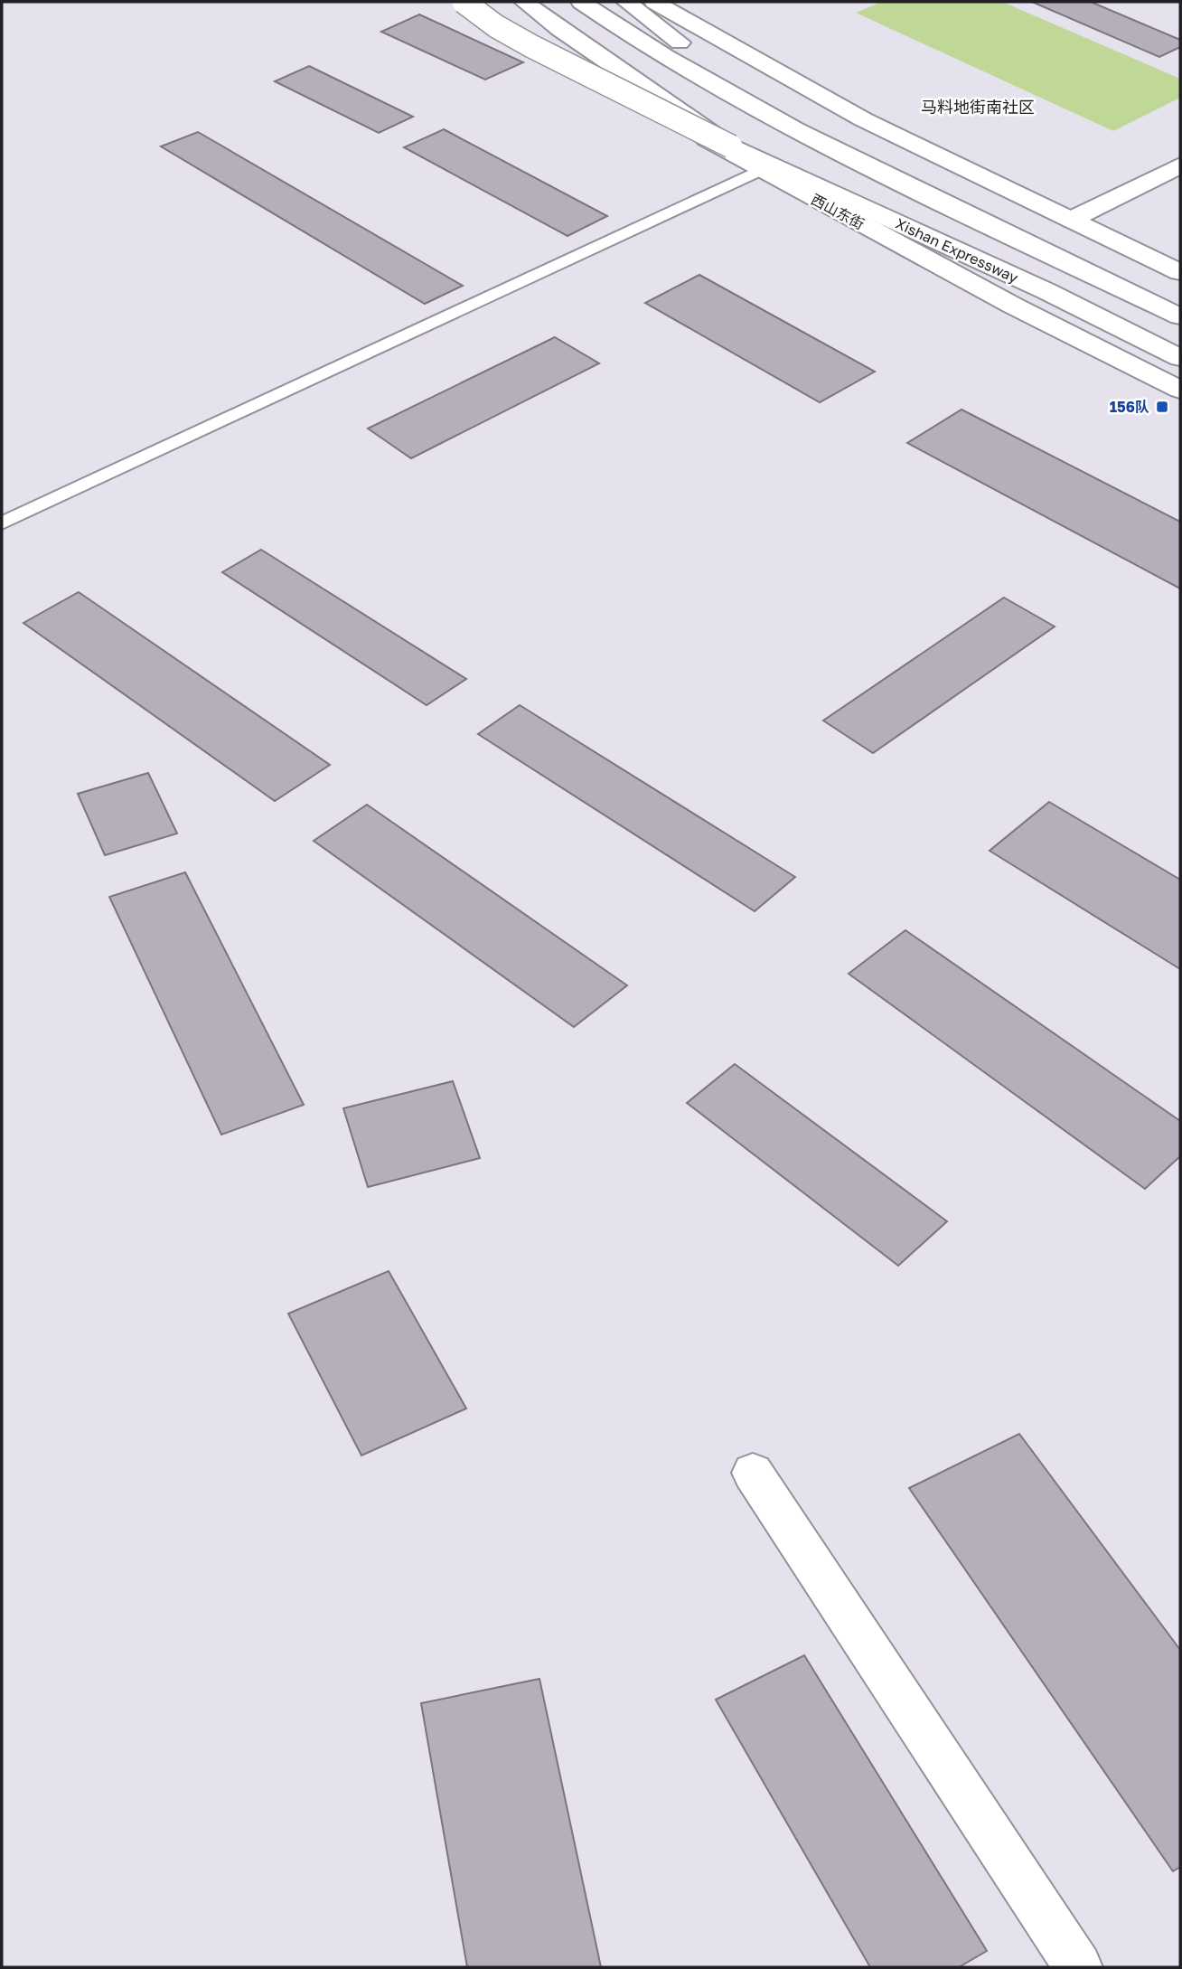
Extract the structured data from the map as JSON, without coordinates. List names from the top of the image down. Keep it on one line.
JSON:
{"streets":{"main road":["西山东街","Xishan Expressway"]},"districts":["马料地街南社区"],"places":{"transit":["156队"]}}
